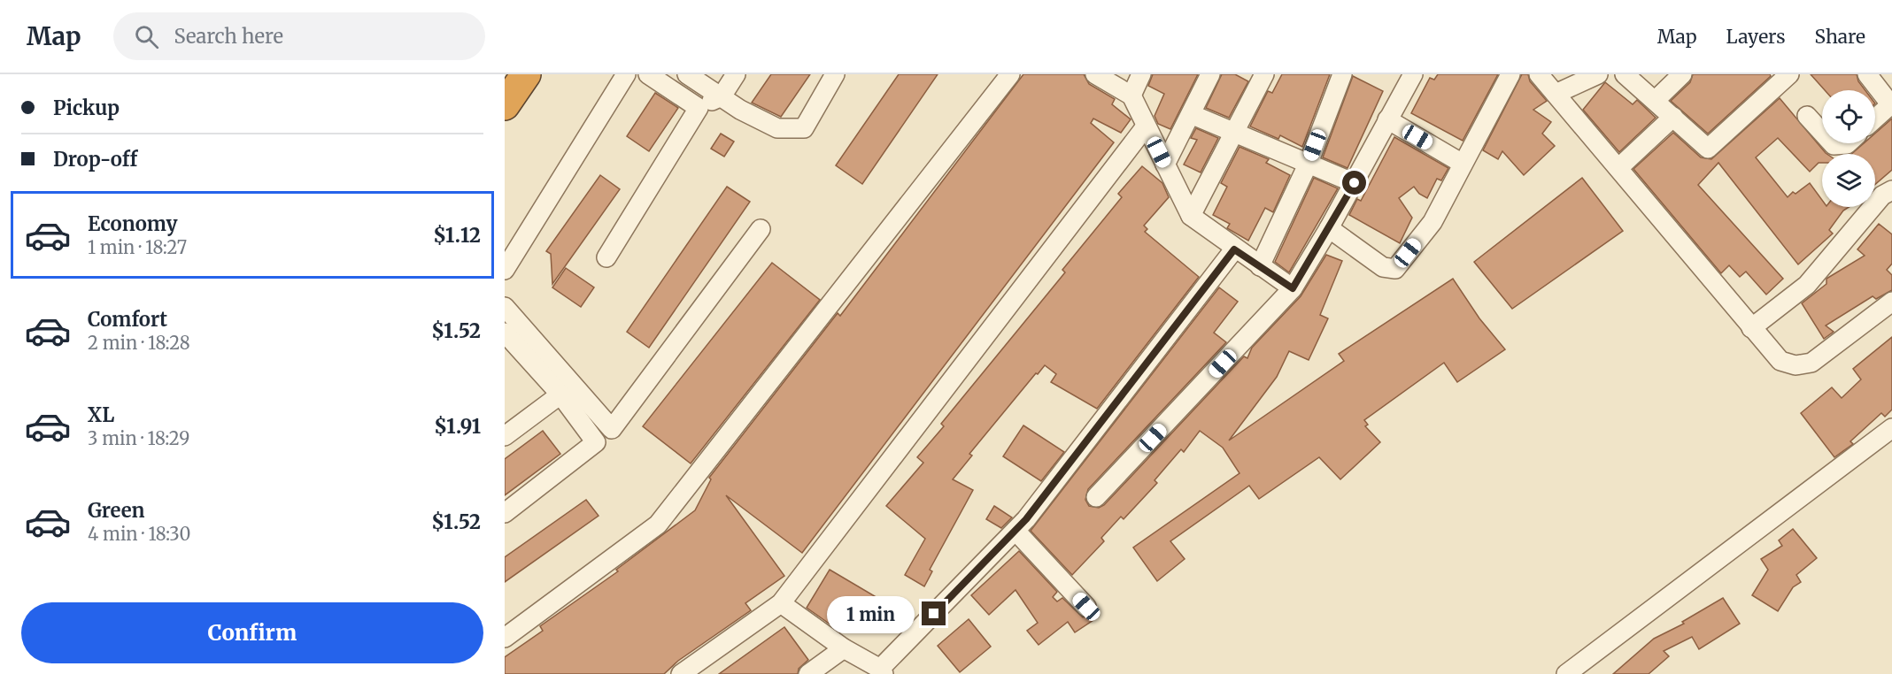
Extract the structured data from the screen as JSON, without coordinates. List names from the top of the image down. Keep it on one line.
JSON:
{"page":{"header":"Map","search":"Search here","nav":["Map","Layers","Share"],"banner":["Pickup","Drop-off"],"list":[{"name":"Economy","note":"1 min · 18:27","value":"$1.12"},{"name":"Comfort","note":"2 min · 18:28","value":"$1.52"},{"name":"XL","note":"3 min · 18:29","value":"$1.91"},{"name":"Green","note":"4 min · 18:30","value":"$1.52"}],"buttons":"Confirm","bubble":"1 min"}}
